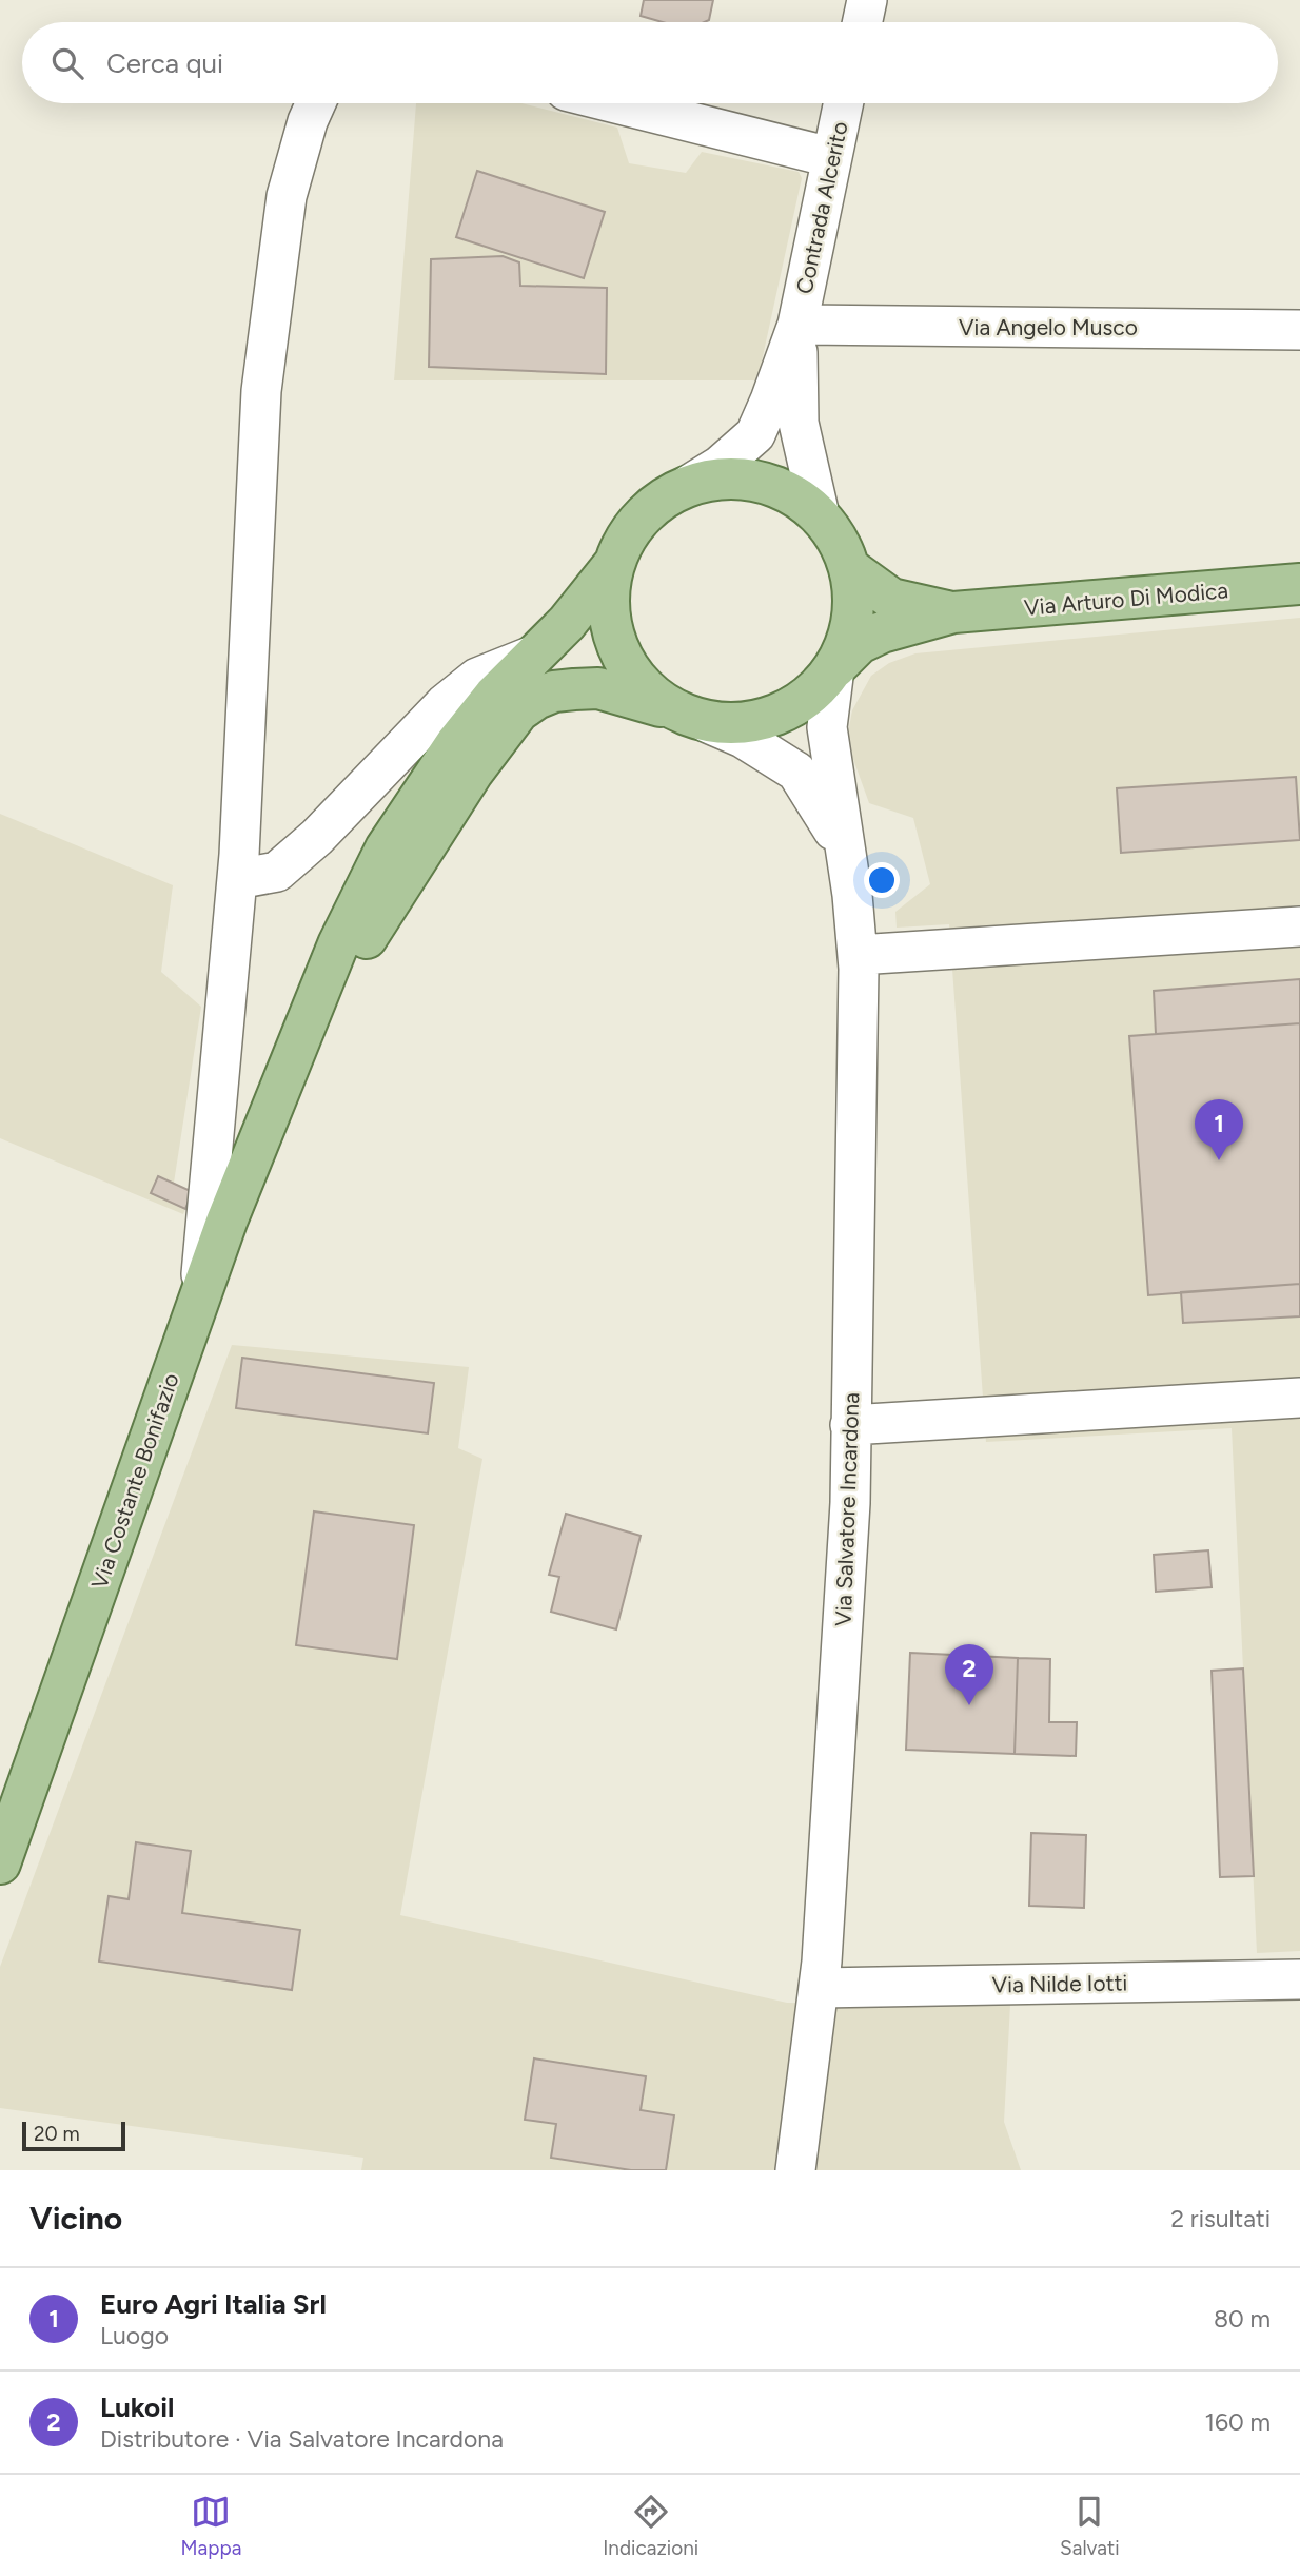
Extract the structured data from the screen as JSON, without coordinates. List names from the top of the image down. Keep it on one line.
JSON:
{"streets":{"main road":["Via Arturo Di Modica","Via Costante Bonifazio"],"street":["Contrada Alcerito","Via Angelo Musco","Via Salvatore Incardona","Via Nilde Iotti"]},"crossings":[["Contrada Alcerito","Via Angelo Musco"],["Via Salvatore Incardona","Via Nilde Iotti"]],"scale_bar":"20 m","page":{"search":"Cerca qui","pins":["1","2"],"scale":"20 m","heading":["Vicino","2 risultati"],"list":[{"mark":"1","name":"Euro Agri Italia Srl","note":"Luogo","value":"80 m"},{"mark":"2","name":"Lukoil","note":"Distributore · Via Salvatore Incardona","value":"160 m"}],"nav":["Mappa","Indicazioni","Salvati"]}}
